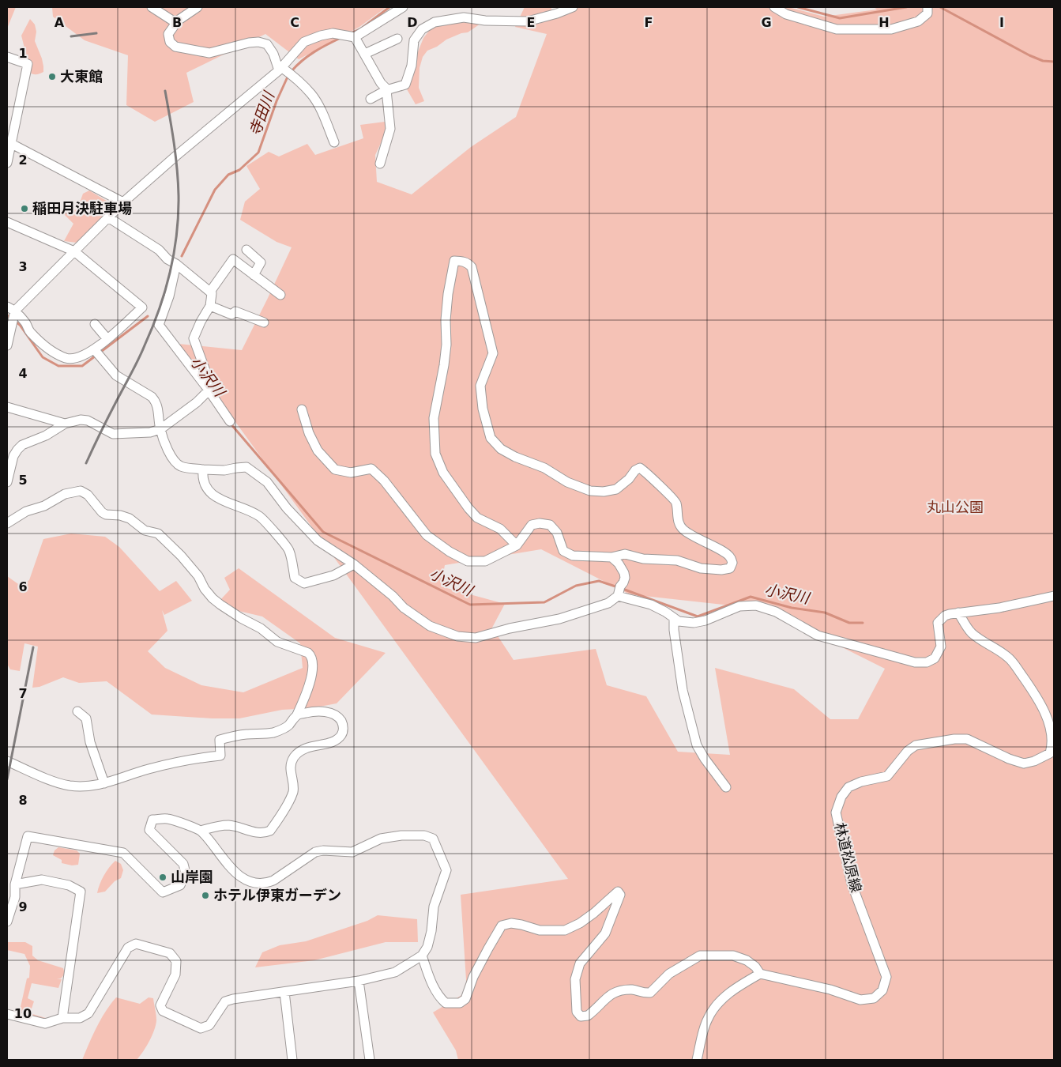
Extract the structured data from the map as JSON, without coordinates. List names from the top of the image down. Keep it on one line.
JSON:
{"streets":{"street":["林道松原線"]},"water":["寺田川","小沢川"],"parks":["丸山公園"],"places":["大東館","稲田月決駐車場","山岸園","ホテル伊東ガーデン"],"grid":{"columns":["A","B","C","D","E","F","G","H","I"],"rows":["1","2","3","4","5","6","7","8","9","10"]}}
